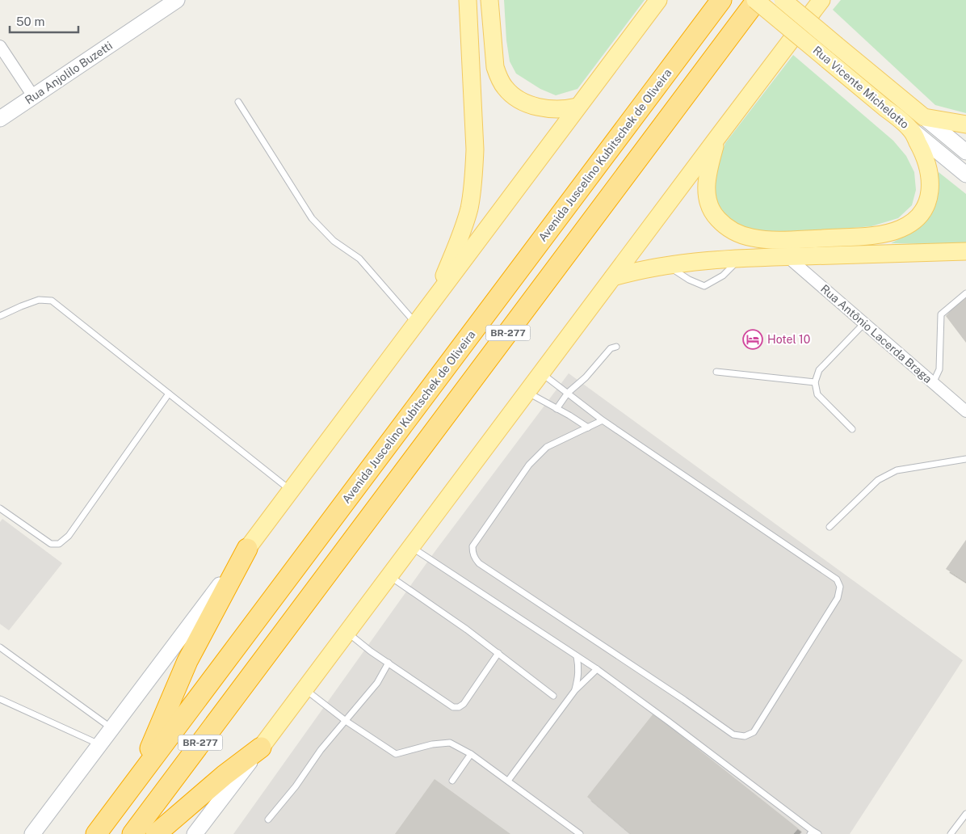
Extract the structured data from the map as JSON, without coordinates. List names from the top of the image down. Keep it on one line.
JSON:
{"streets":{"highway":["Avenida Juscelino Kubitschek de Oliveira","BR-277"],"main road":["Rua Anjolilo Buzetti","Rua Vicente Michelotto"],"street":["Rua Antônio Lacerda Braga"]},"crossings":[["Rua Vicente Michelotto","BR-277"]],"places":{"hotel":["Hotel 10"]},"scale_bar":"50 m"}
